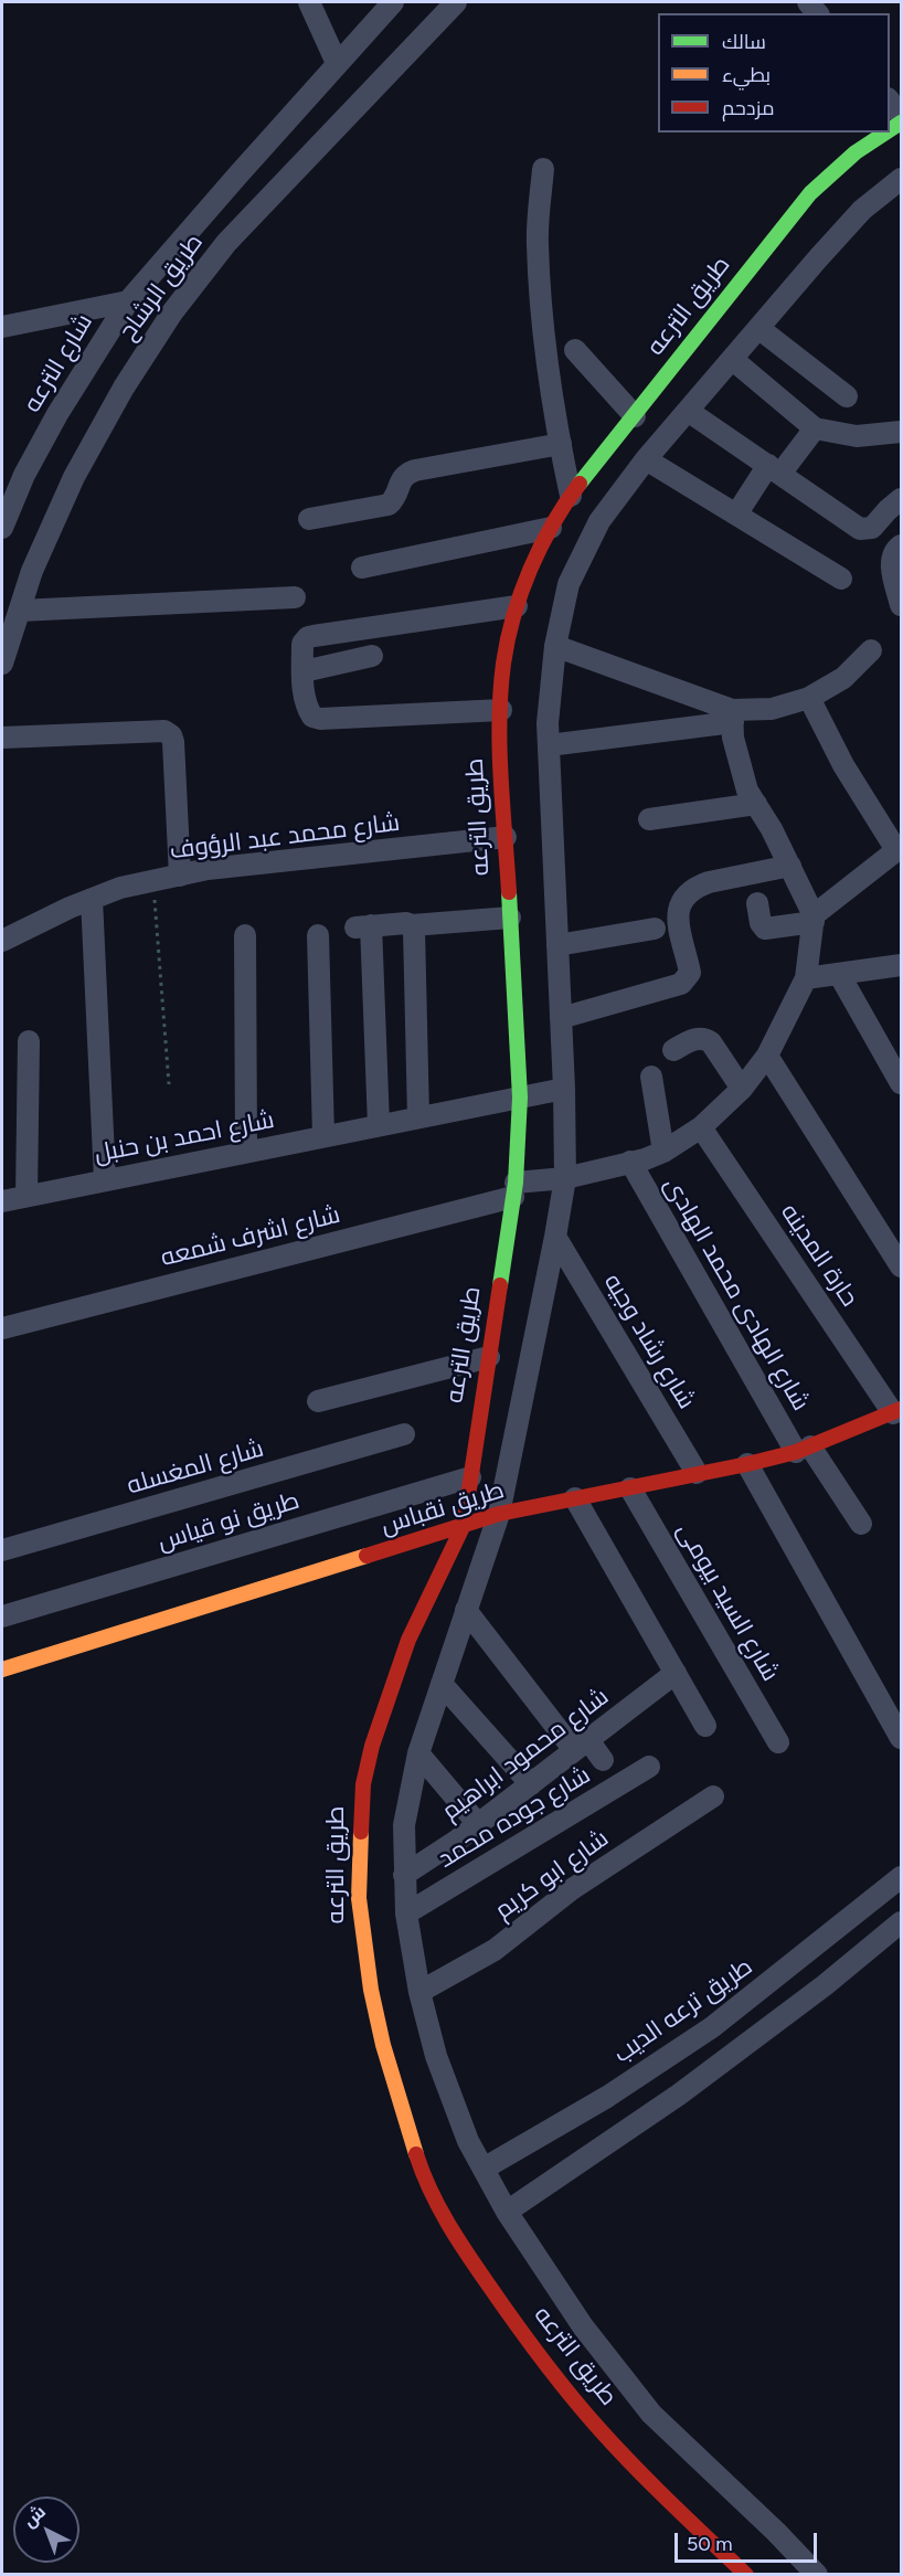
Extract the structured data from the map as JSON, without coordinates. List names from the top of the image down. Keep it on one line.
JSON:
{"streets":{"street":["طريق الرشاح","طريق الترعه","شارع الترعه","شارع محمد عبد الرؤوف","شارع احمد بن حنبل","شارع اشرف شمعه","حارة المدينه","شارع الهادى محمد الهادى","شارع رشاد وجيه","شارع المغسله","طريق نقباس","طريق نو قياس","شارع السيد بيومى","شارع محمود ابراهيم","شارع جوده محمد","شارع ابو كريم","طريق ترعه الديب"]},"crossings":[["طريق الرشاح","شارع الترعه"],["طريق الترعه","شارع محمد عبد الرؤوف"],["طريق الترعه","شارع احمد بن حنبل"],["طريق الترعه","شارع اشرف شمعه"],["طريق الترعه","طريق نقباس"],["طريق الترعه","طريق نو قياس"],["شارع اشرف شمعه","حارة المدينه"],["شارع اشرف شمعه","شارع الهادى محمد الهادى"],["حارة المدينه","طريق نقباس"],["شارع الهادى محمد الهادى","طريق نقباس"],["شارع رشاد وجيه","طريق نقباس"],["طريق نقباس","شارع السيد بيومى"],["شارع محمود ابراهيم","شارع جوده محمد"]],"legend":["سالك","بطيء","مزدحم"],"scale_bar":"50 m","north":"top left"}
